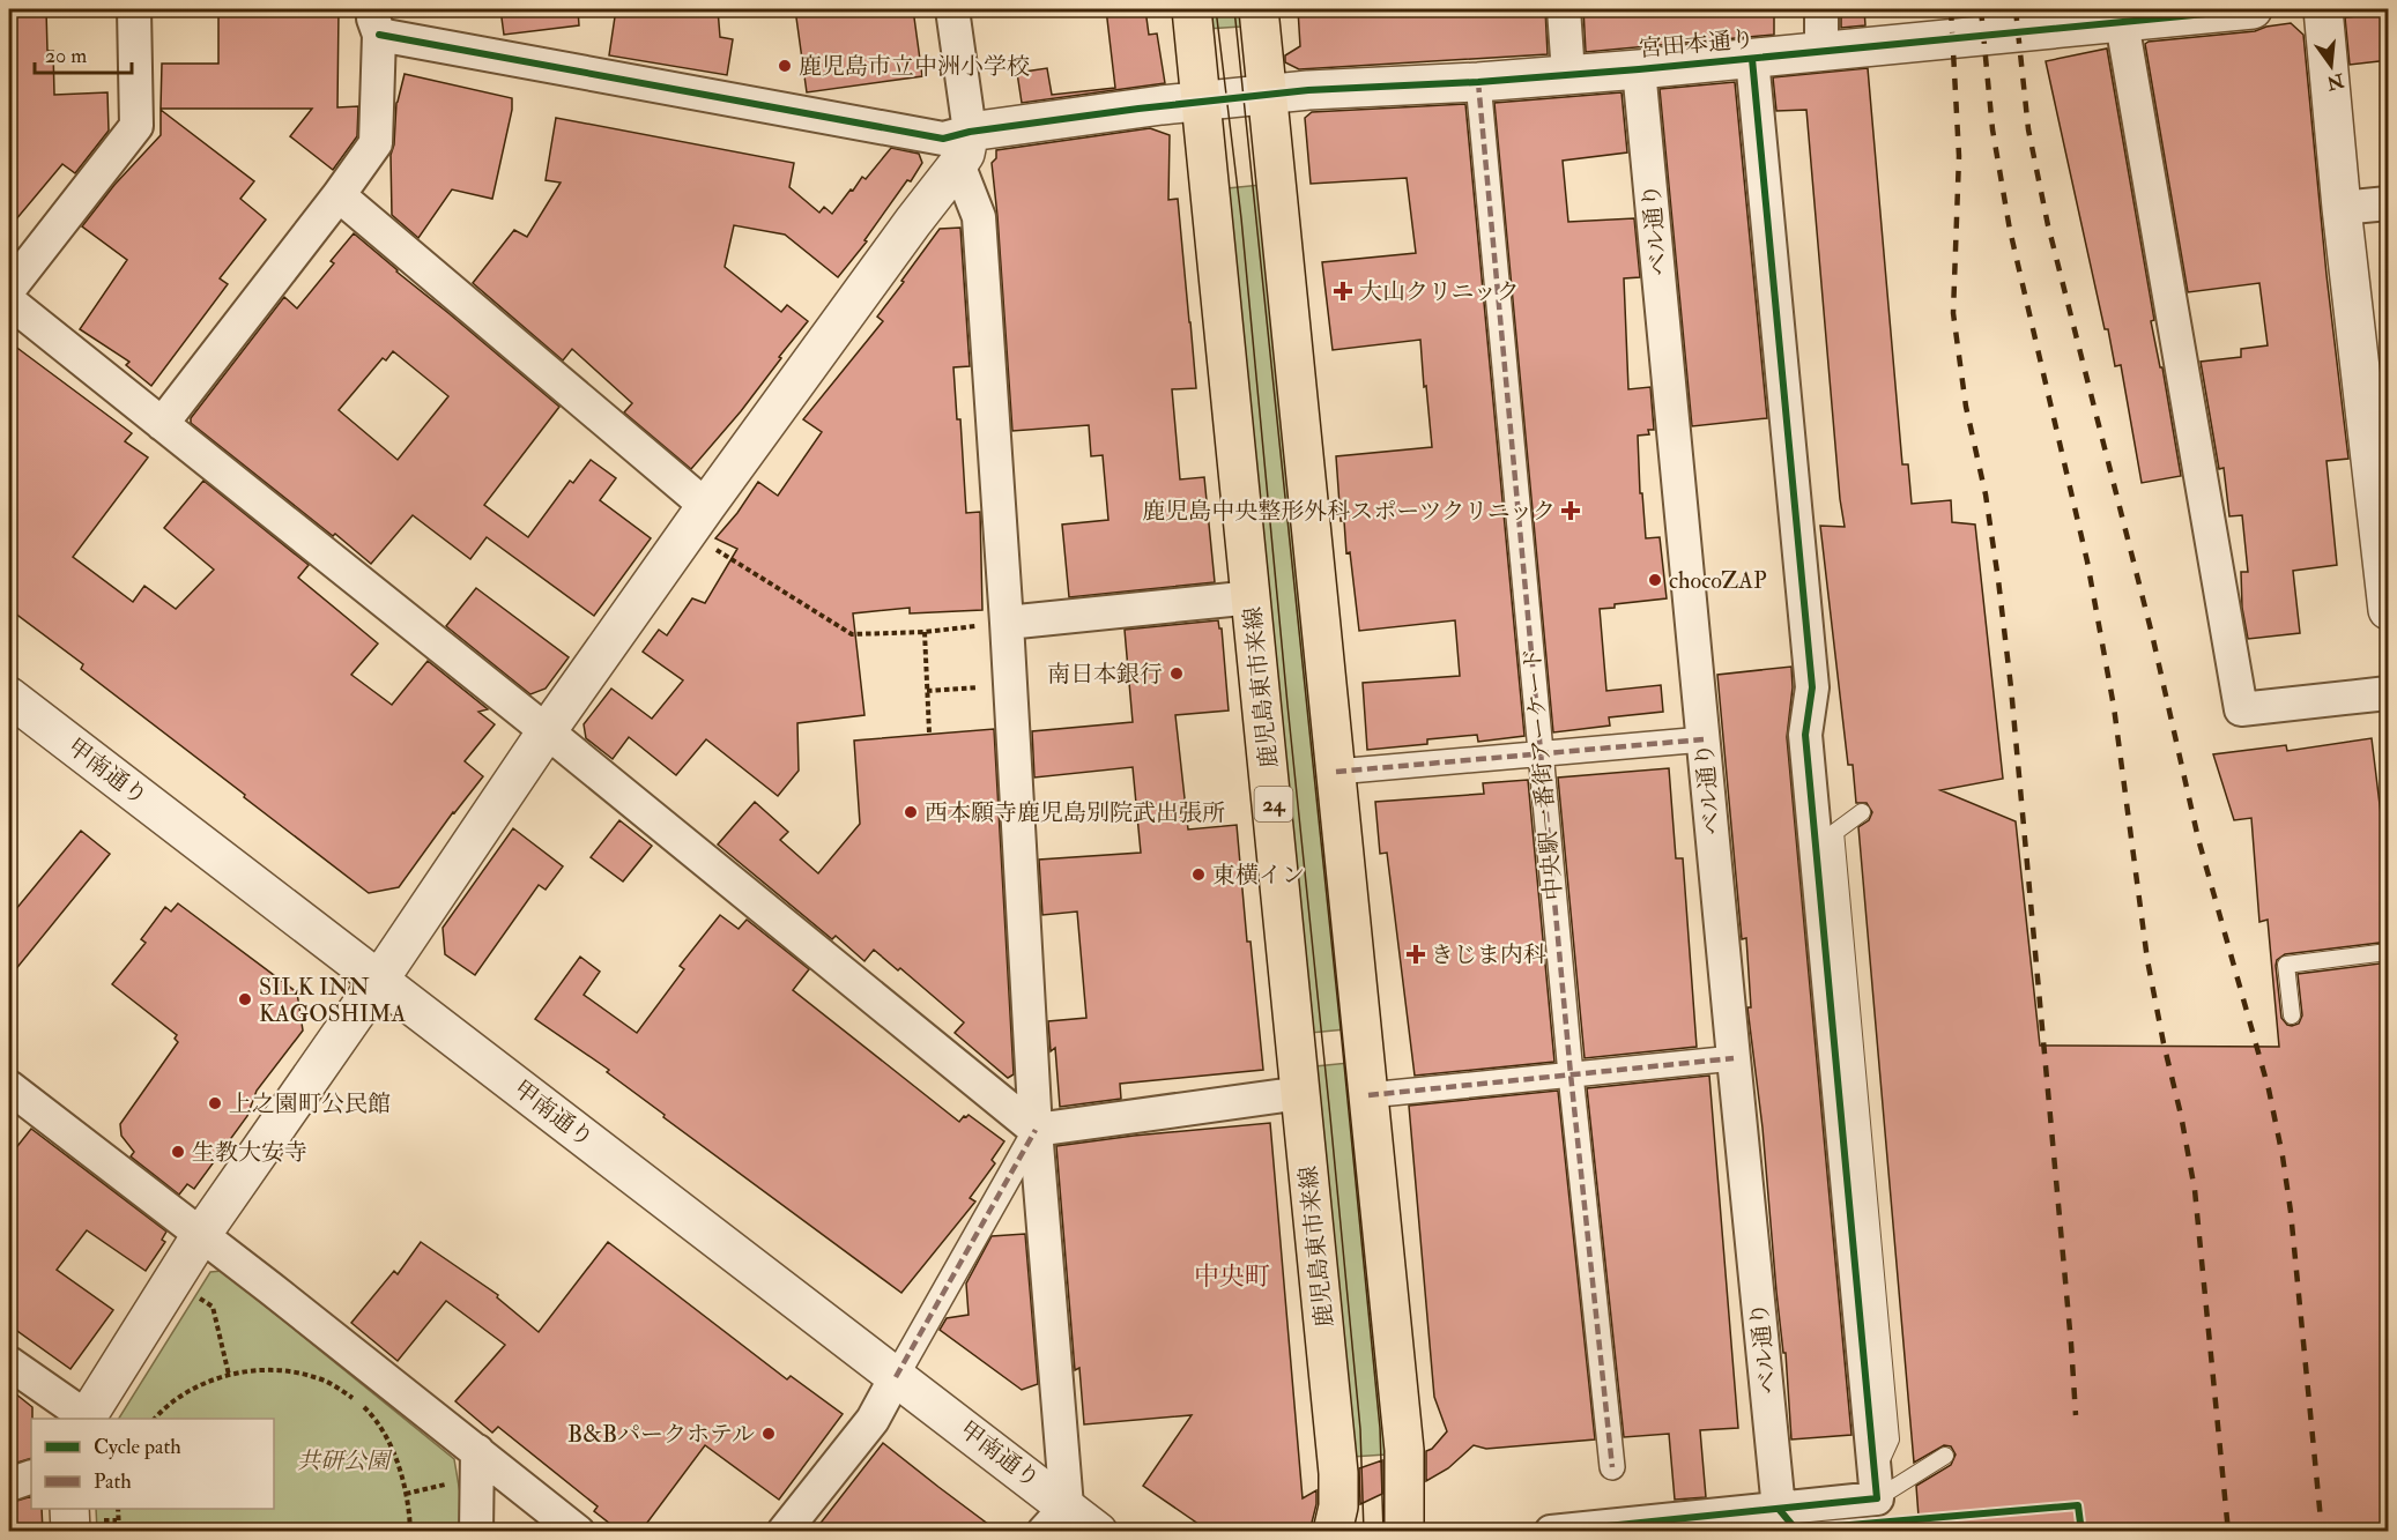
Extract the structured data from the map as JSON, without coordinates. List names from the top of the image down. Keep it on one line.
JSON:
{"streets":{"main road":["鹿児島東市来線","24"],"street":["宮田本通り","ベル通り","甲南通り","中央駅一番街アーケード"]},"crossings":[["宮田本通り","ベル通り"],["宮田本通り","鹿児島東市来線"],["宮田本通り","中央駅一番街アーケード"]],"districts":["中央町"],"parks":["共研公園"],"places":{"other":["鹿児島市立中洲小学校","chocoZAP","南日本銀行","西本願寺鹿児島別院武出張所","東横イン","SILK INN KAGOSHIMA","上之園町公民館","生教大安寺","B&Bパークホテル"],"health":["大山クリニック","鹿児島中央整形外科スポーツクリニック","きじま内科"]},"legend":["Cycle path","Path"],"scale_bar":"20 m","north":"bottom"}
